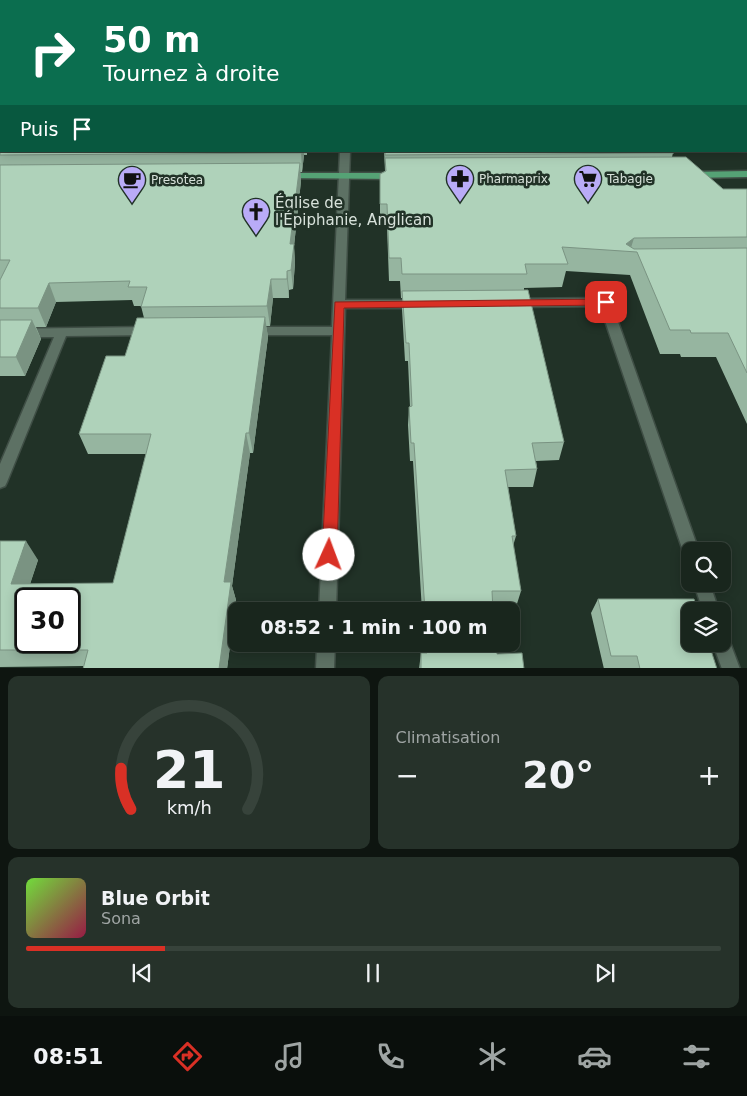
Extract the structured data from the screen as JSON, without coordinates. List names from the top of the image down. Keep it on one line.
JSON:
{"places":{"pharmacy":["Pharmaprix"],"supermarket":["Tabagie"],"cafe":["Presotea"],"church":["Église de l'Épiphanie, Anglican"]},"page":{"turn":["50 m","Tournez à droite"],"then":"Puis","limit":"30","trip":"08:52 · 1 min · 100 m","tile":"Climatisation","heat":["−","20°","+"],"song":["Blue Orbit","Sona"],"tabs":"08:51","gauge":["21","km/h"]}}
